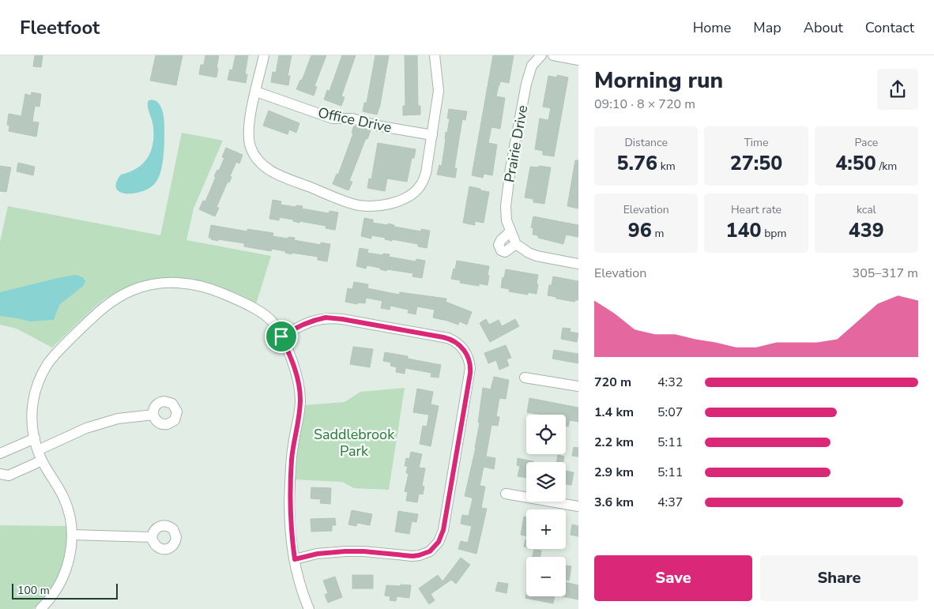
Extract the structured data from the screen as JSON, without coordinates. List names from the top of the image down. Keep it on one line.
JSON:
{"streets":{"street":["Office Drive","Prairie Drive"]},"parks":["Saddlebrook Park"],"scale_bar":"100 m","page":{"header":"Fleetfoot","nav":["Home","Map","About","Contact"],"heading":["Morning run","09:10 · 8 × 720 m"],"stats":[["Distance","5.76 km"],["Time","27:50"],["Pace","4:50 /km"],["Elevation","96 m"],["Heart rate","140 bpm"],["kcal","439"]],"chart":["Elevation","305–317 m"],"list":[{"name":"720 m","note":"4:32"},{"name":"1.4 km","note":"5:07"},{"name":"2.2 km","note":"5:11"},{"name":"2.9 km","note":"5:11"},{"name":"3.6 km","note":"4:37"}],"map_buttons":["+","−"],"buttons":["Save","Share"],"scale":"100 m"}}
